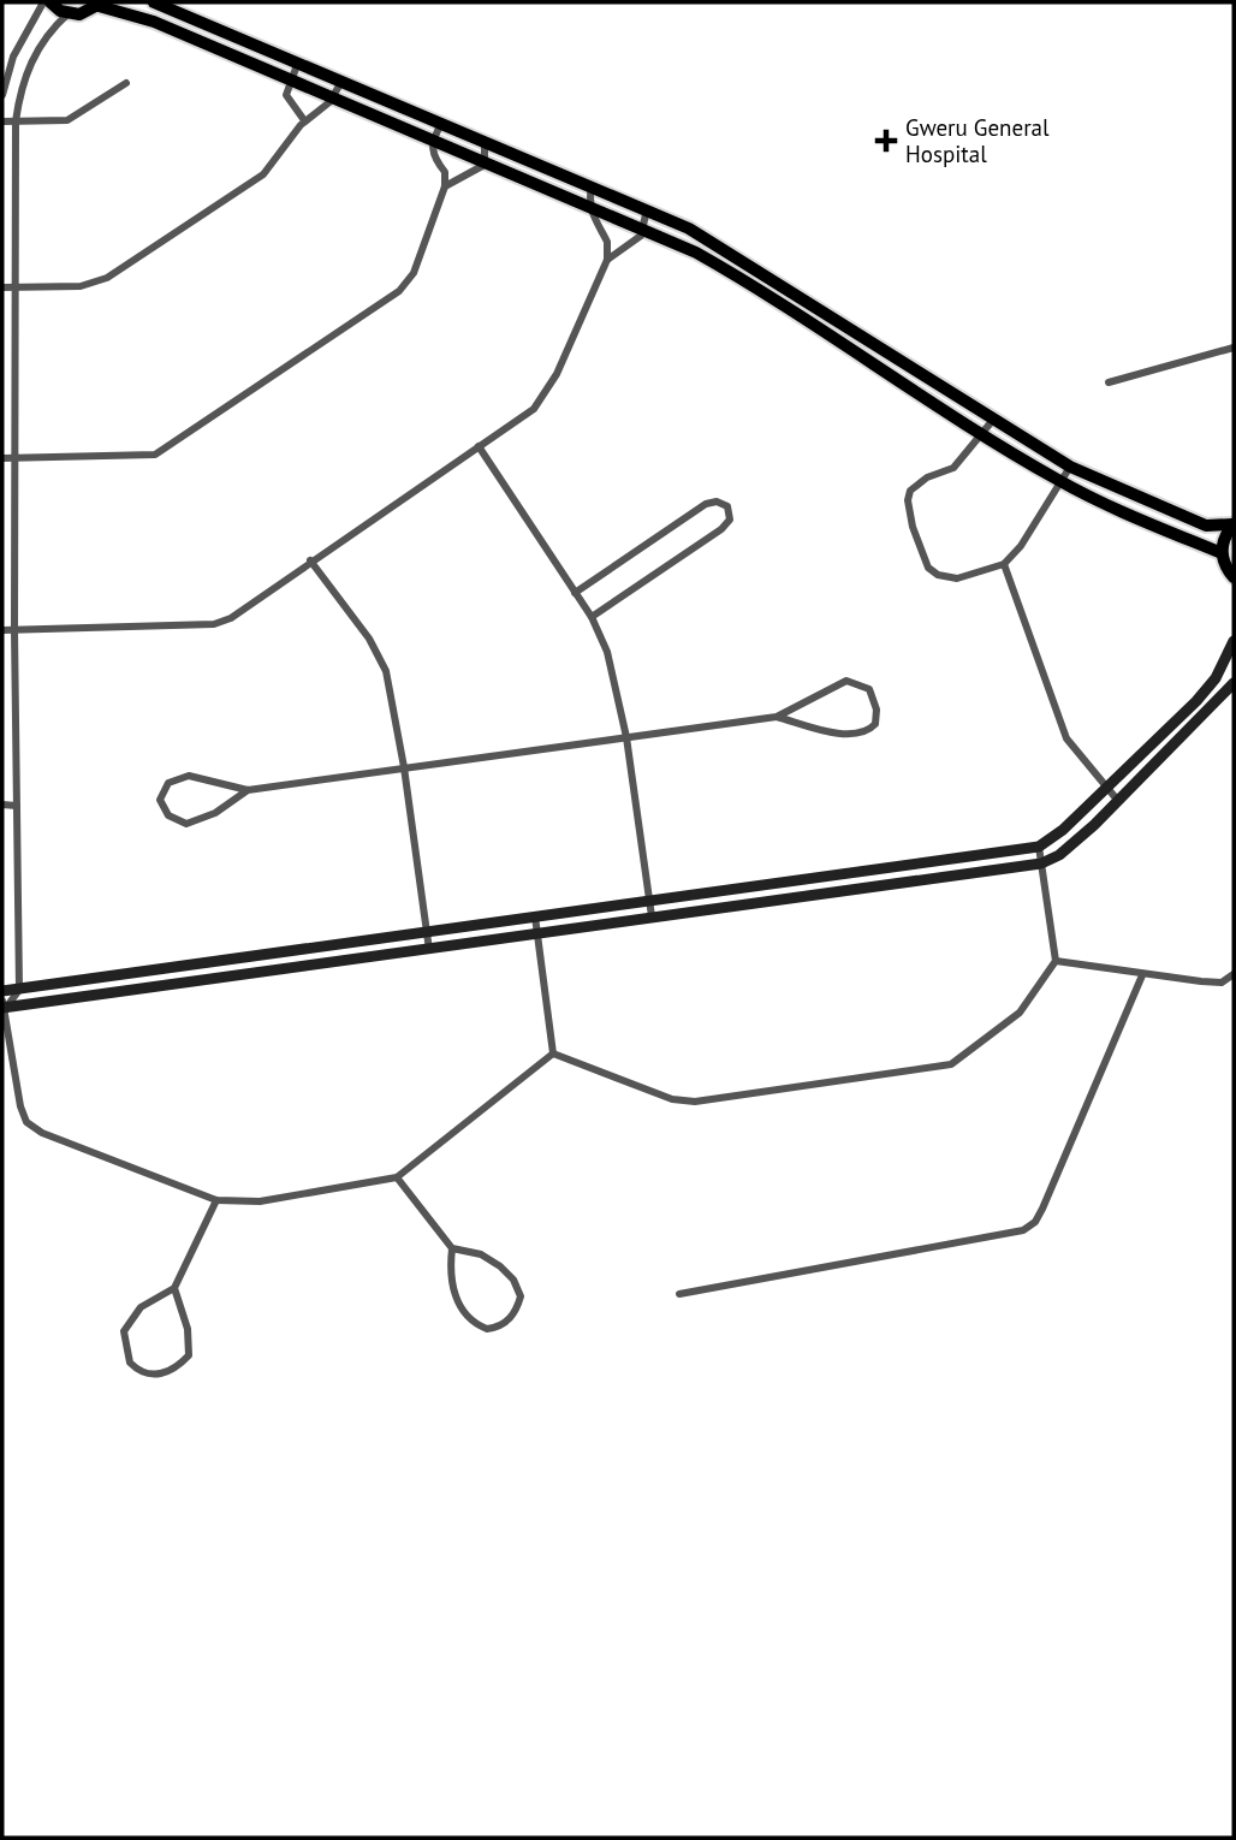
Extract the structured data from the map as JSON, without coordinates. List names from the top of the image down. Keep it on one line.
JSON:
{"places":{"health":["Gweru General Hospital"]}}
